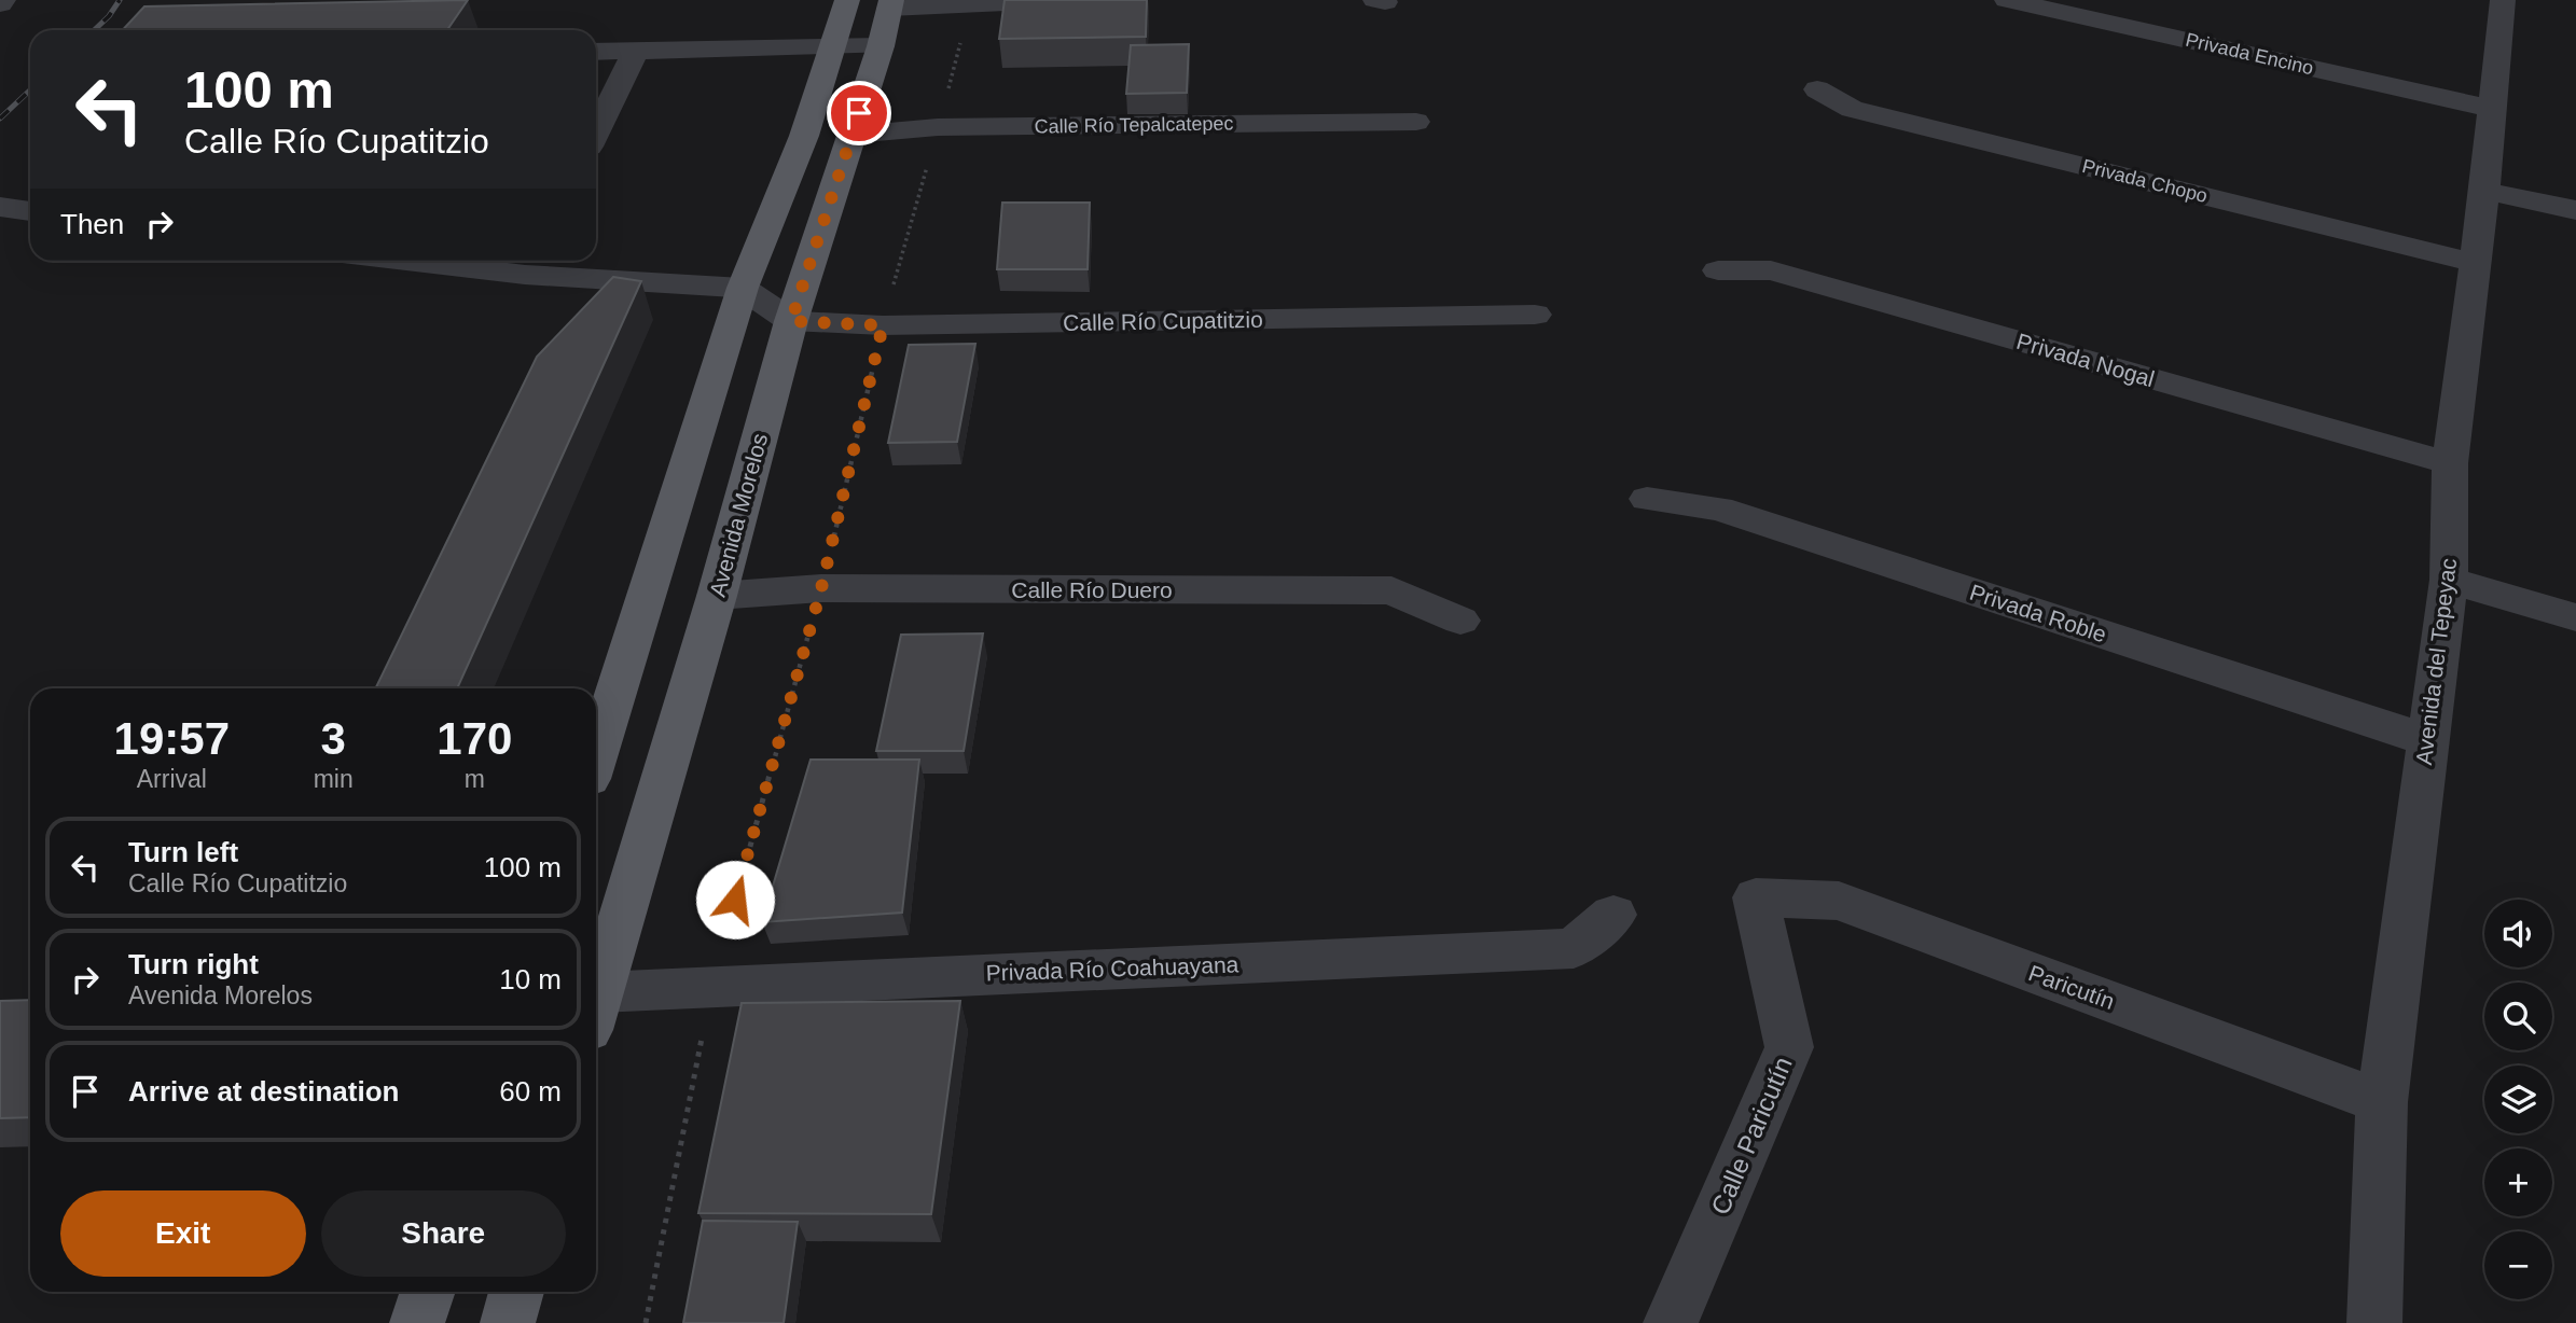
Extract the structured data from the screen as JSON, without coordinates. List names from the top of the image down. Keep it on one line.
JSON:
{"streets":{"main road":["Avenida Morelos"],"street":["Privada Encino","Calle Río Tepalcatepec","Privada Chopo","Calle Río Cupatitzio","Privada Nogal","Calle Río Duero","Privada Roble","Avenida del Tepeyac","Privada Río Coahuayana","Paricutín","Calle Paricutín"]},"crossings":[["Privada Encino","Avenida del Tepeyac"],["Calle Río Tepalcatepec","Avenida Morelos"],["Privada Chopo","Avenida del Tepeyac"],["Calle Río Cupatitzio","Avenida Morelos"],["Privada Nogal","Avenida del Tepeyac"],["Avenida Morelos","Calle Río Duero"],["Privada Roble","Avenida del Tepeyac"],["Avenida del Tepeyac","Paricutín"],["Paricutín","Calle Paricutín"]],"page":{"turn":["100 m","Calle Río Cupatitzio"],"then":"Then","eta":["19:57","Arrival","3","min","170","m"],"list":[{"name":"Turn left","note":"Calle Río Cupatitzio","value":"100 m"},{"name":"Turn right","note":"Avenida Morelos","value":"10 m"},{"name":"Arrive at destination","value":"60 m"}],"map_buttons":["+","−"],"buttons":["Exit","Share"]}}
